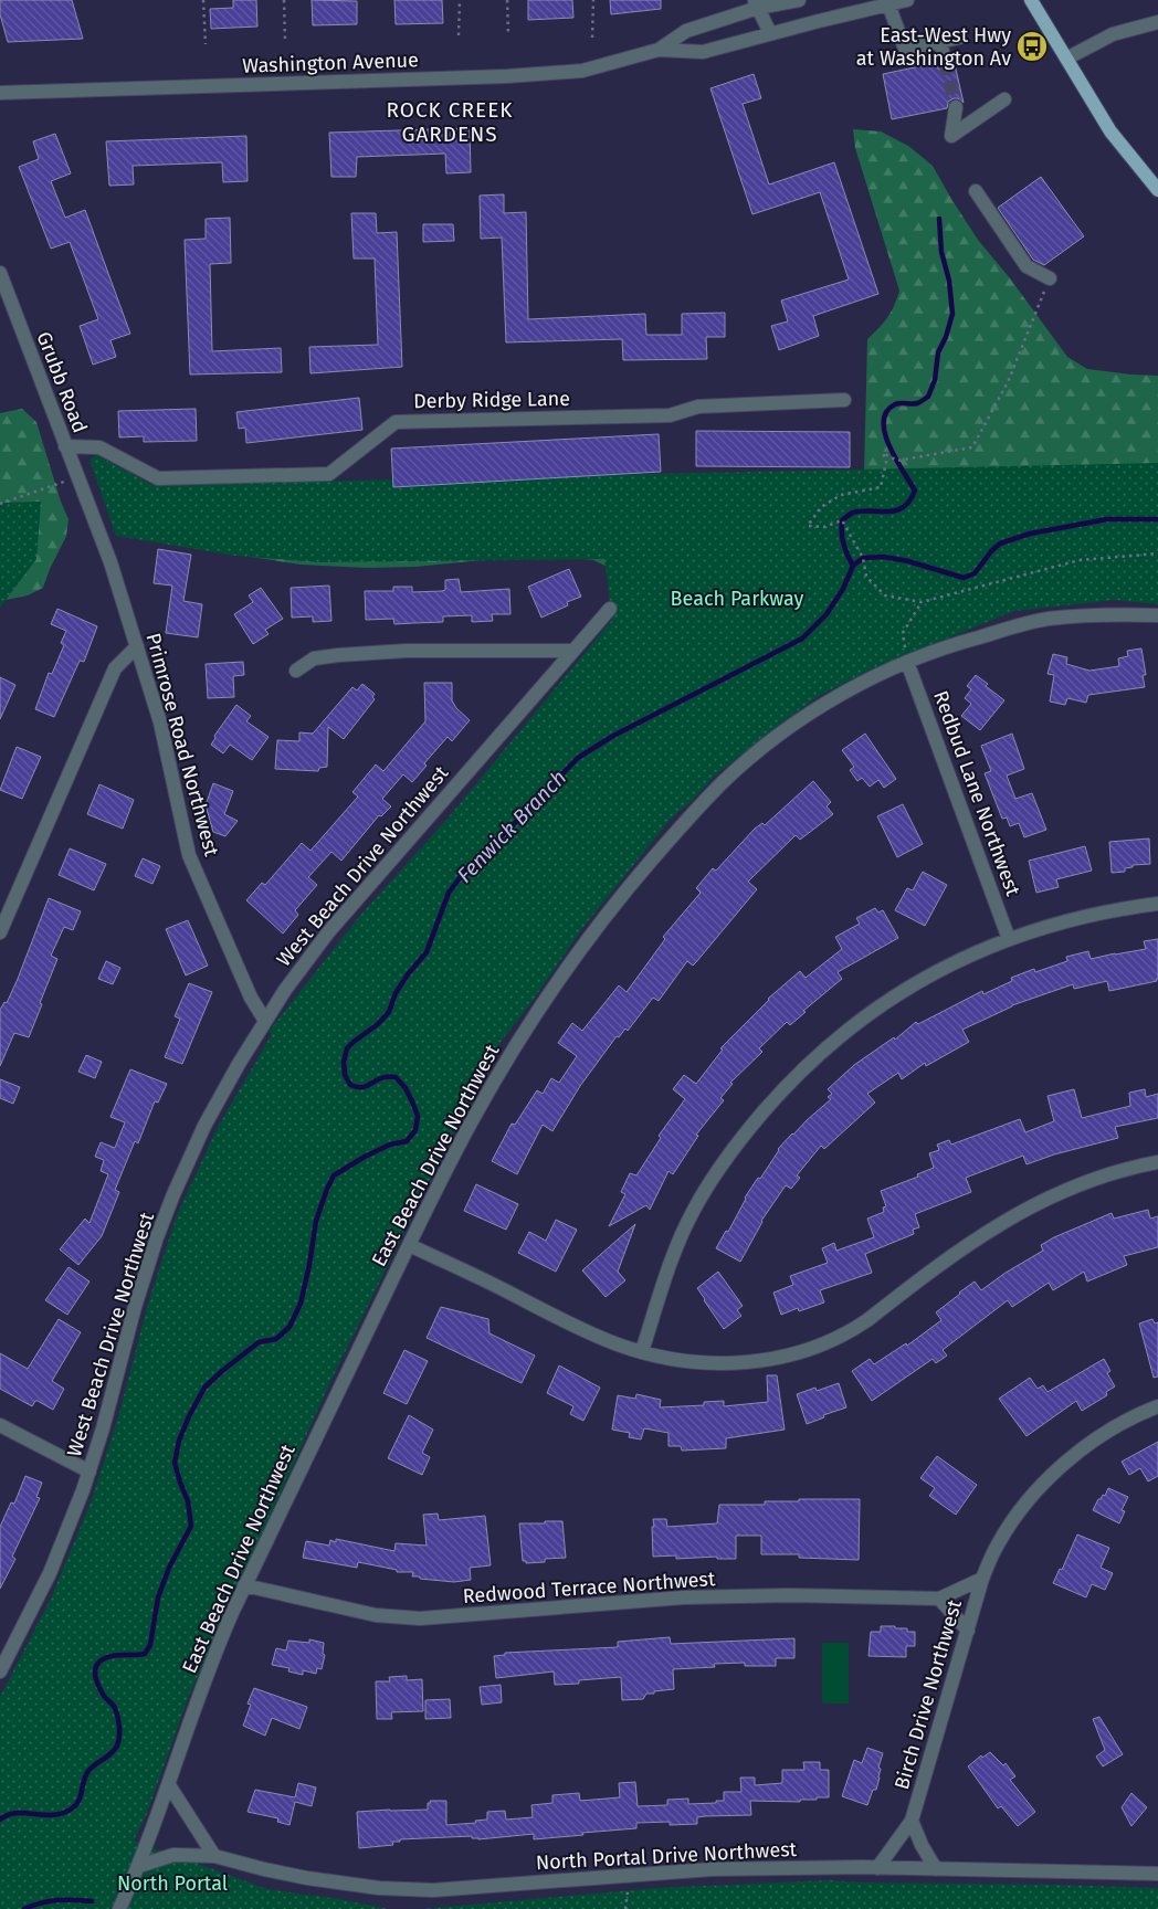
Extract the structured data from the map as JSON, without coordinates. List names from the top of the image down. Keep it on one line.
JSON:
{"streets":{"street":["Washington Avenue","Grubb Road","Derby Ridge Lane","Primrose Road Northwest","Redbud Lane Northwest","West Beach Drive Northwest","East Beach Drive Northwest","Redwood Terrace Northwest","Birch Drive Northwest","North Portal Drive Northwest"]},"crossings":[["Grubb Road","Derby Ridge Lane"],["Grubb Road","Primrose Road Northwest"],["Primrose Road Northwest","West Beach Drive Northwest"],["Redbud Lane Northwest","East Beach Drive Northwest"],["East Beach Drive Northwest","Redwood Terrace Northwest"],["East Beach Drive Northwest","North Portal Drive Northwest"],["Redwood Terrace Northwest","Birch Drive Northwest"],["Birch Drive Northwest","North Portal Drive Northwest"]],"districts":["ROCK CREEK GARDENS"],"water":["Fenwick Branch"],"parks":["Beach Parkway","North Portal"],"places":{"bus stop":["East-West Hwy at Washington Av"]}}
